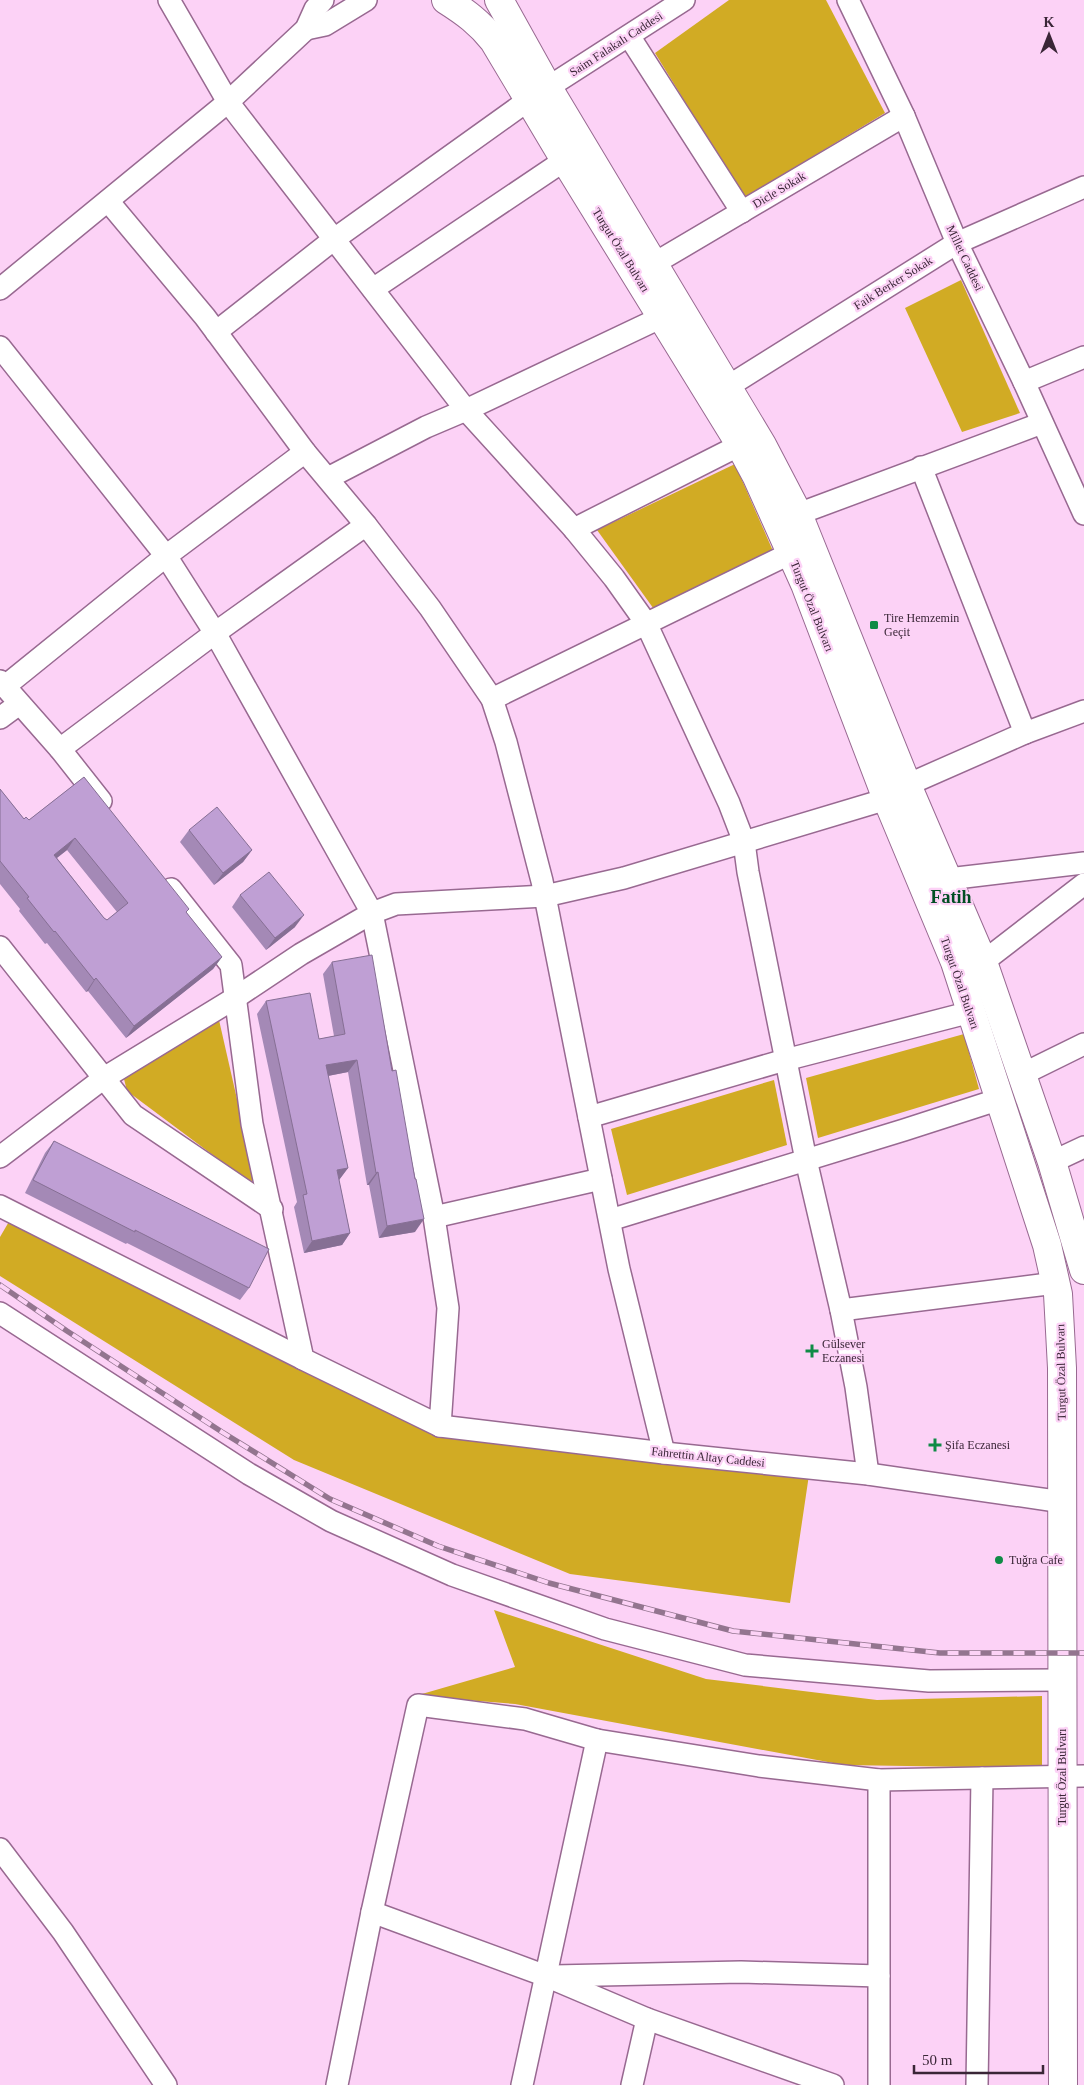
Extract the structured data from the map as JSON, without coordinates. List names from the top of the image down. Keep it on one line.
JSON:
{"streets":{"main road":["Turgut Özal Bulvarı"],"street":["Saim Falakalı Caddesi","Dicle Sokak","Millet Caddesi","Faik Berker Sokak","Fahrettin Altay Caddesi"]},"crossings":[["Saim Falakalı Caddesi","Turgut Özal Bulvarı"],["Dicle Sokak","Turgut Özal Bulvarı"],["Dicle Sokak","Millet Caddesi"],["Turgut Özal Bulvarı","Faik Berker Sokak"],["Turgut Özal Bulvarı","Fahrettin Altay Caddesi"],["Millet Caddesi","Faik Berker Sokak"]],"districts":["Fatih"],"places":{"transit":["Tire Hemzemin Geçit"],"health":["Gülsever Eczanesi","Şifa Eczanesi"],"other":["Tuğra Cafe"]},"scale_bar":"50 m","north":"top"}
